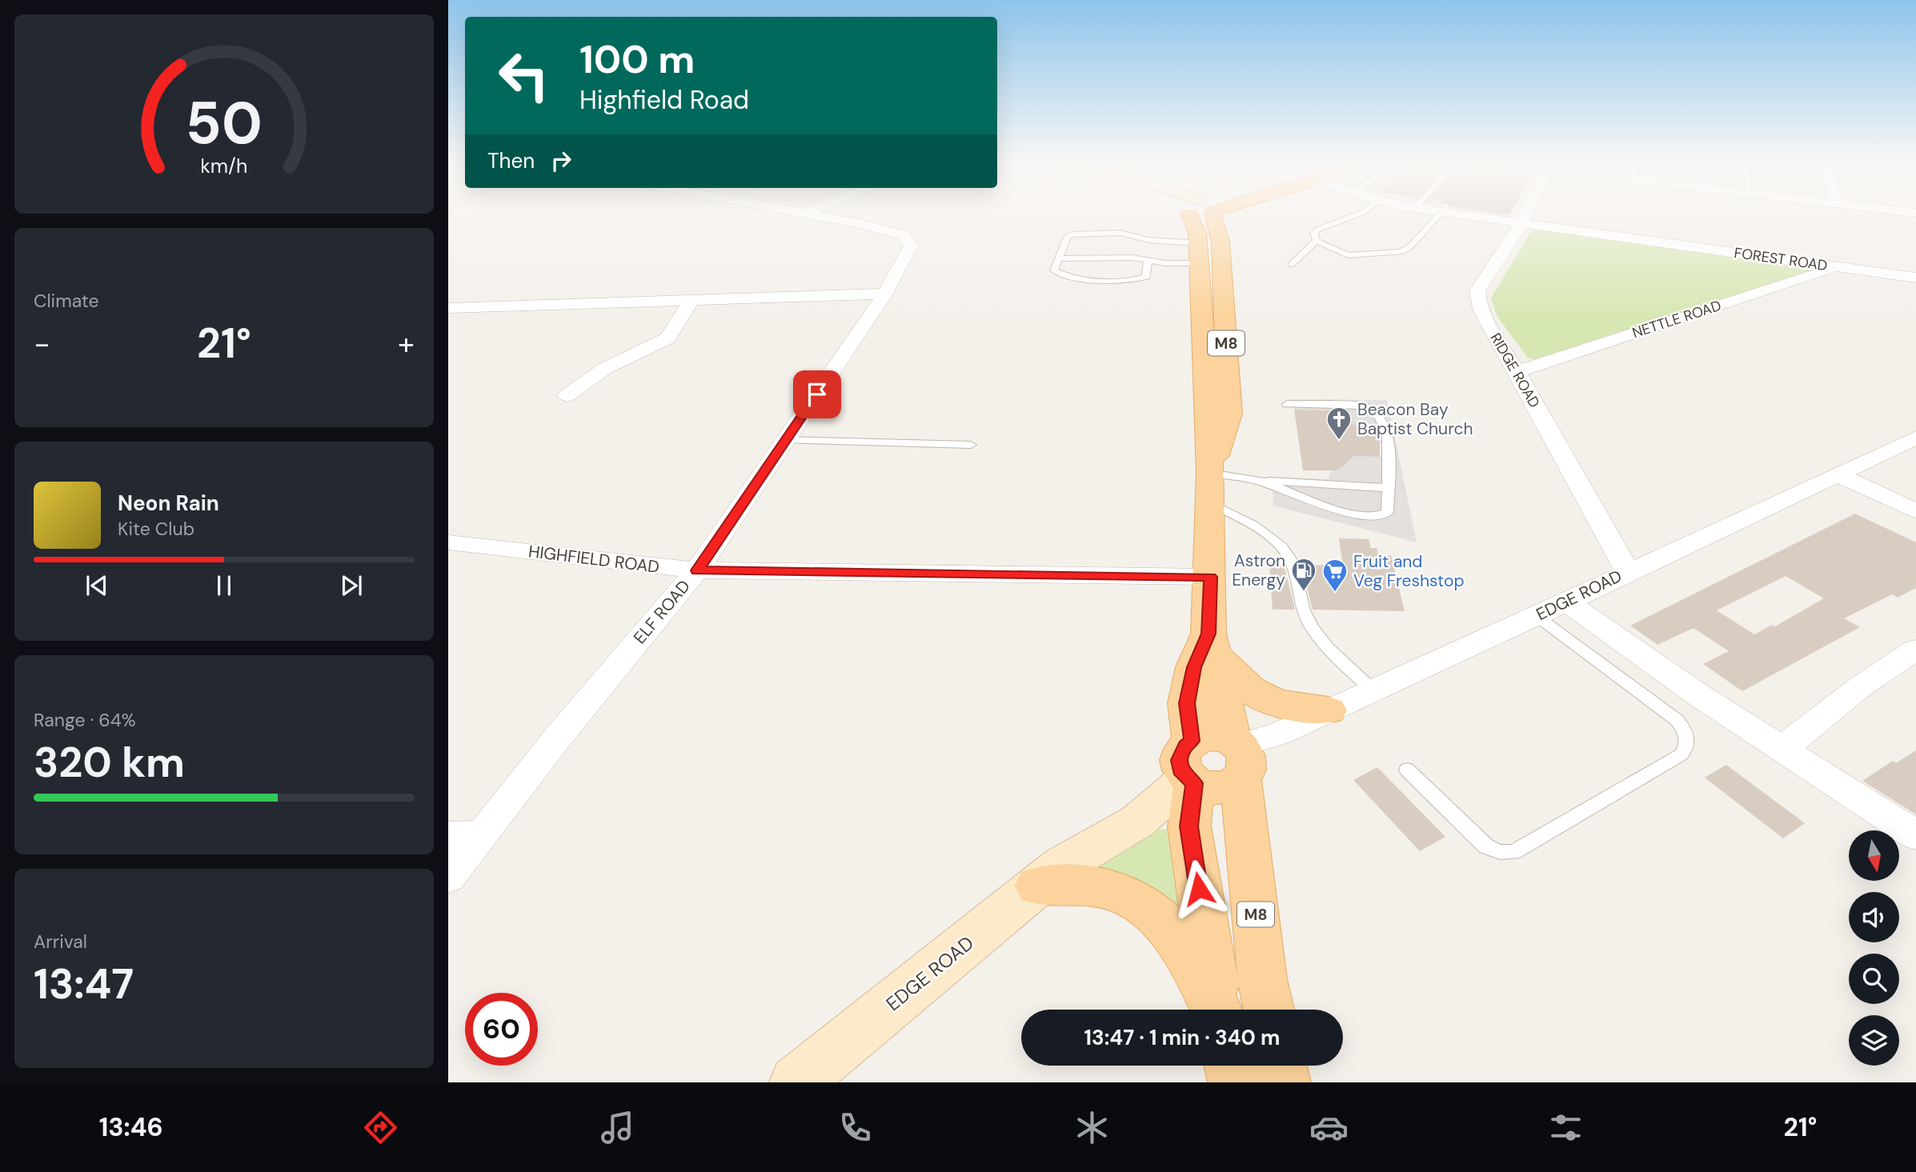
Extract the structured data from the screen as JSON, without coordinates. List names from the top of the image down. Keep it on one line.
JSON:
{"streets":{"main road":["M8"],"street":["FOREST ROAD","NETTLE ROAD","RIDGE ROAD","HIGHFIELD ROAD","EDGE ROAD","ELF ROAD"]},"crossings":[["FOREST ROAD","NETTLE ROAD"],["FOREST ROAD","RIDGE ROAD"],["NETTLE ROAD","RIDGE ROAD"],["M8","HIGHFIELD ROAD"],["M8","EDGE ROAD"],["RIDGE ROAD","EDGE ROAD"],["HIGHFIELD ROAD","ELF ROAD"]],"places":{"church":["Beacon Bay Baptist Church"],"fuel station":["Astron Energy"],"supermarket":["Fruit and Veg Freshstop"]},"north":"bottom","page":{"turn":["100 m","Highfield Road"],"then":"Then","tile":["Climate",["Range · 64%","320 km"],["Arrival","13:47"]],"heat":["−","21°","+"],"song":["Neon Rain","Kite Club"],"limit":"60","trip":"13:47 · 1 min · 340 m","tabs":["13:46","21°"],"gauge":["50","km/h"]}}
